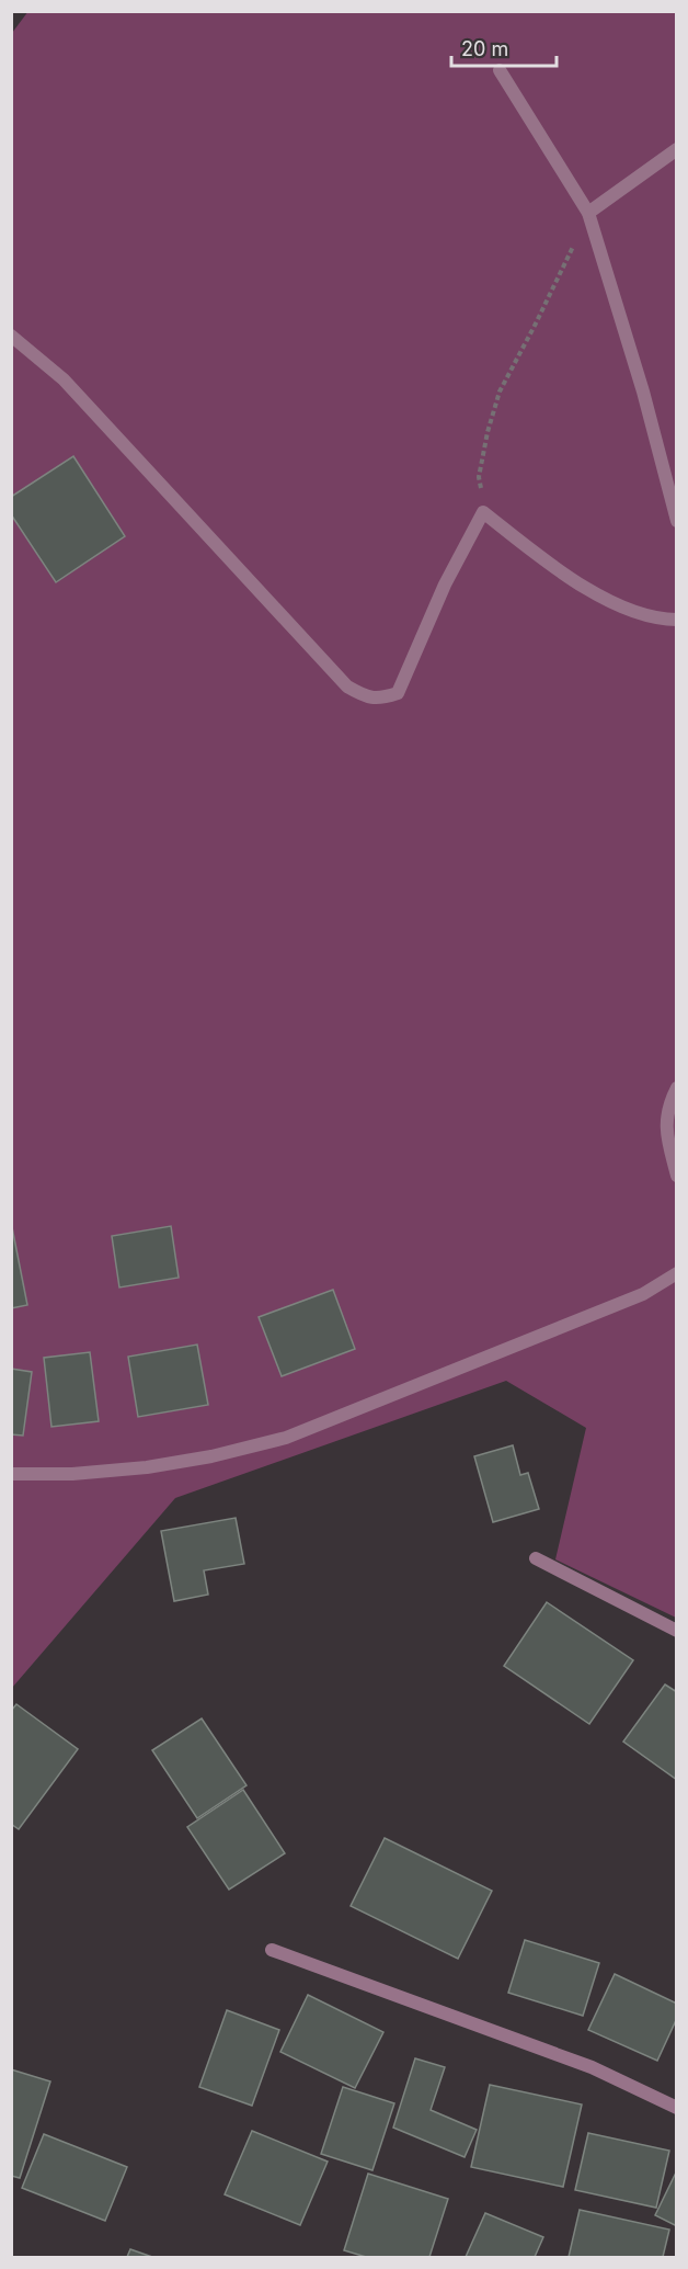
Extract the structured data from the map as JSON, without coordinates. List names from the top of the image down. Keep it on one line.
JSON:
{"scale_bar":"20 m"}
